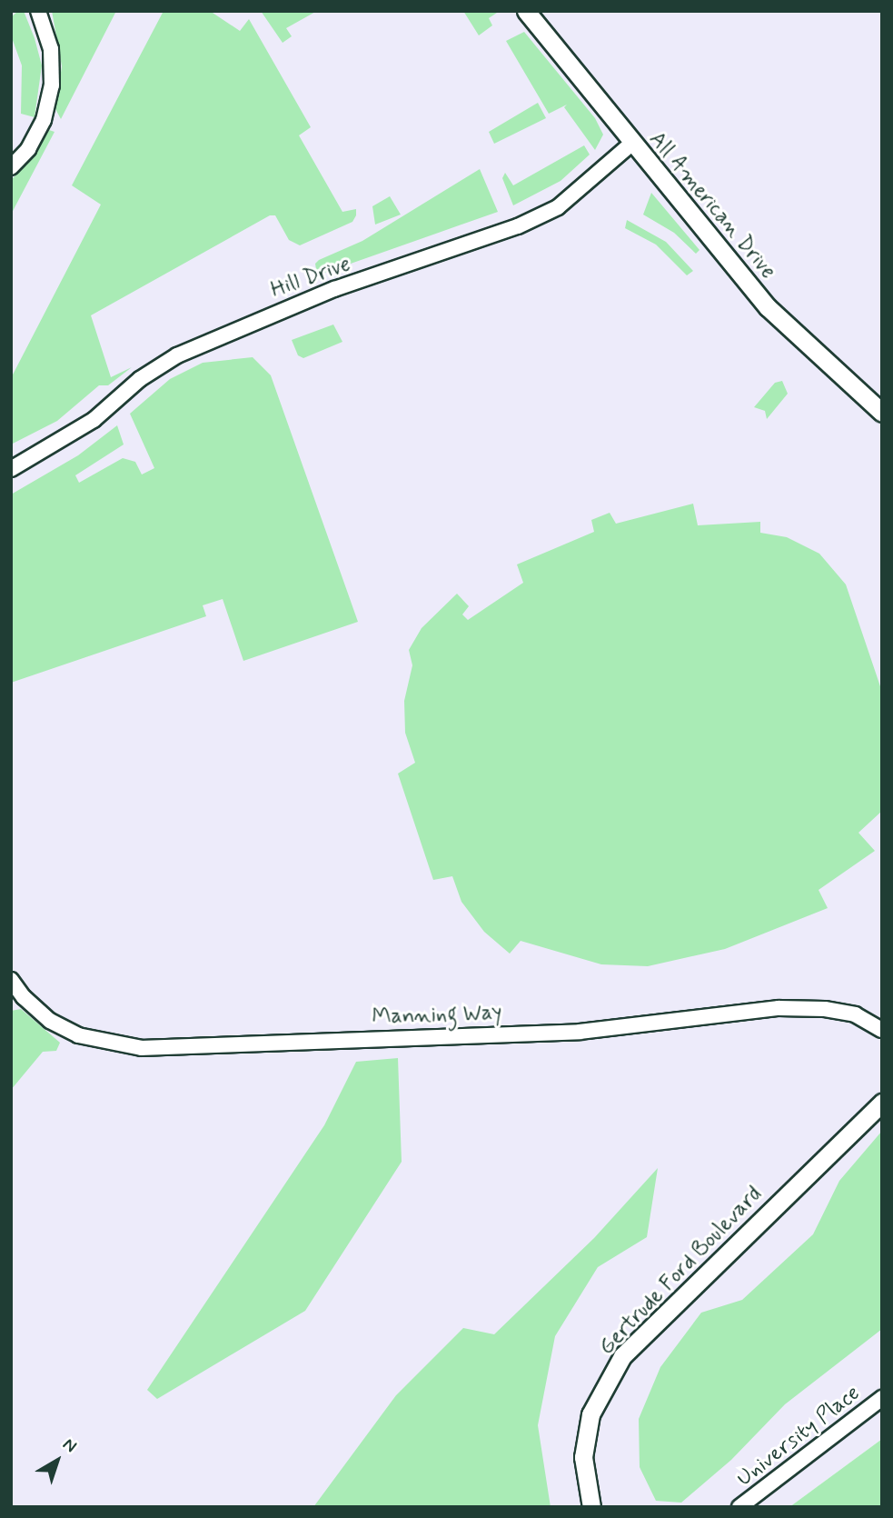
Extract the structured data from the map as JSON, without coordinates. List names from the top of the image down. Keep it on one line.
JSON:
{"streets":{"street":["All American Drive","Hill Drive","Manning Way","Gertrude Ford Boulevard","University Place"]},"crossings":[["All American Drive","Hill Drive"]],"north":"top right"}
